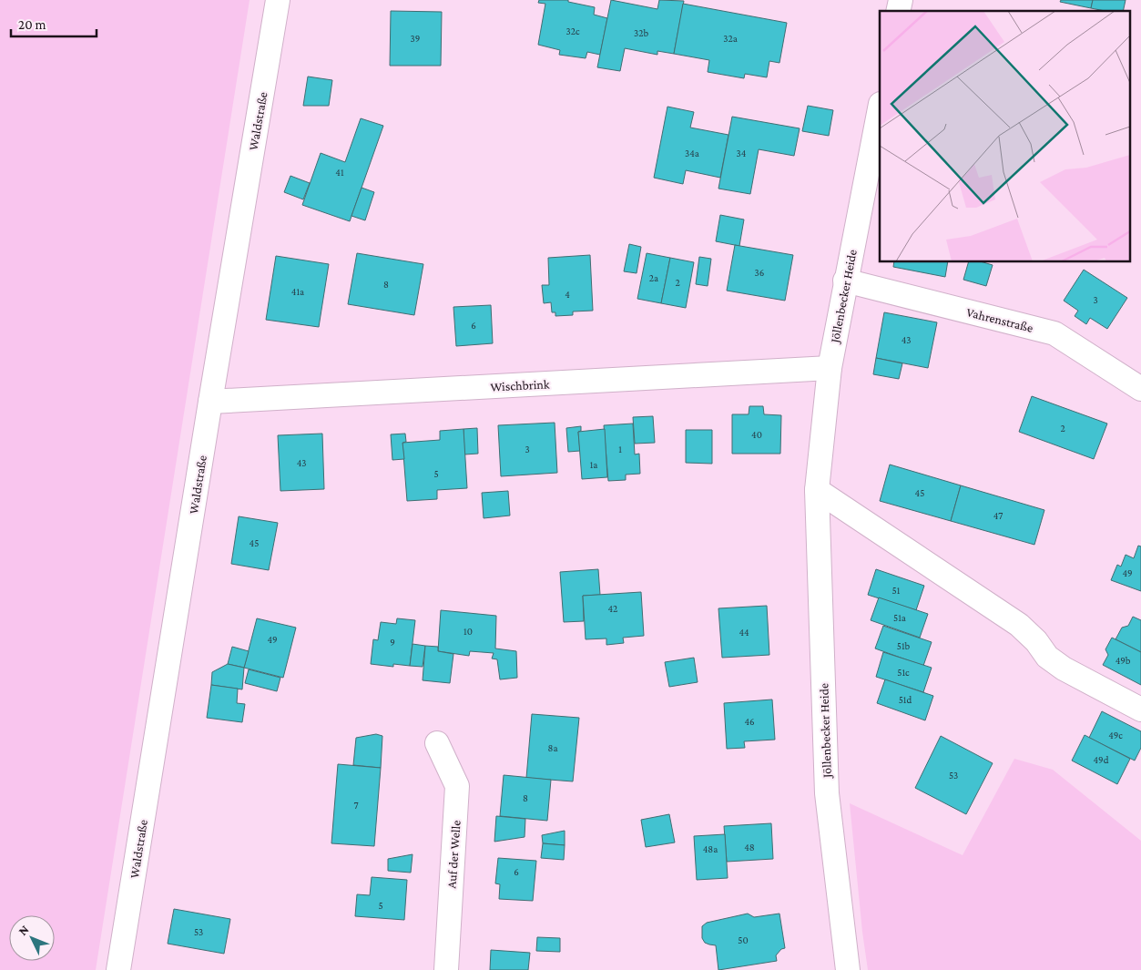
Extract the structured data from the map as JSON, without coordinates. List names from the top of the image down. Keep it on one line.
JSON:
{"streets":{"street":["Waldstraße","Jöllenbecker Heide","Vahrenstraße","Wischbrink","Auf der Welle"]},"crossings":[["Waldstraße","Wischbrink"],["Jöllenbecker Heide","Vahrenstraße"],["Jöllenbecker Heide","Wischbrink"]],"house_numbers":["32c","32b","39","32a","34a","34","41","36","2a","2","8","41a","4","3","6","43","2","40","3","1","43","1a","5","45","47","45","49","51","42","51a","10","44","49","9","51b","49b","51c","51d","46","49c","8a","49d","53","8","7","48","48a","6","5","53","50"],"scale_bar":"20 m","north":"top left"}
